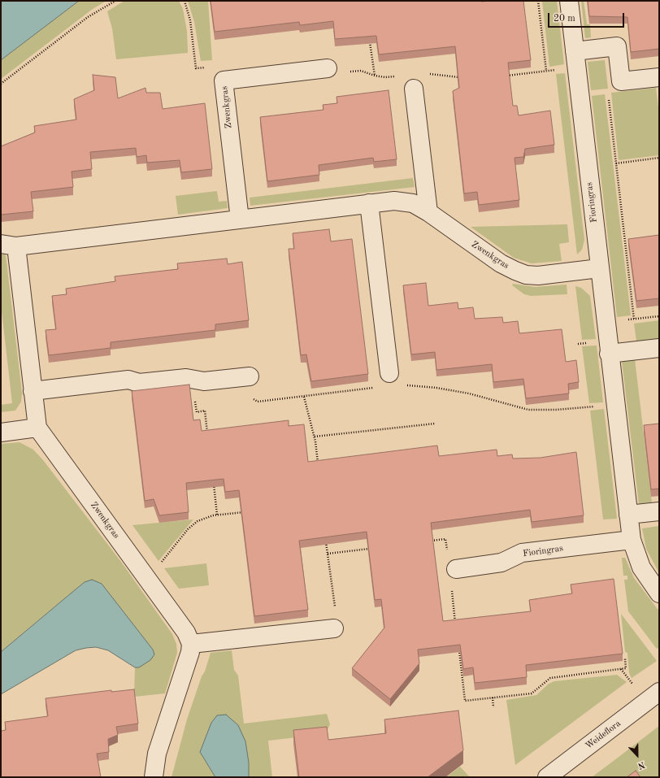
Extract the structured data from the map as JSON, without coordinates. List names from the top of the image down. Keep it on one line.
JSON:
{"streets":{"street":["Zwenkgras","Fioringras","Weideflora"]},"crossings":[["Zwenkgras","Fioringras"]],"scale_bar":"20 m","north":"bottom"}
